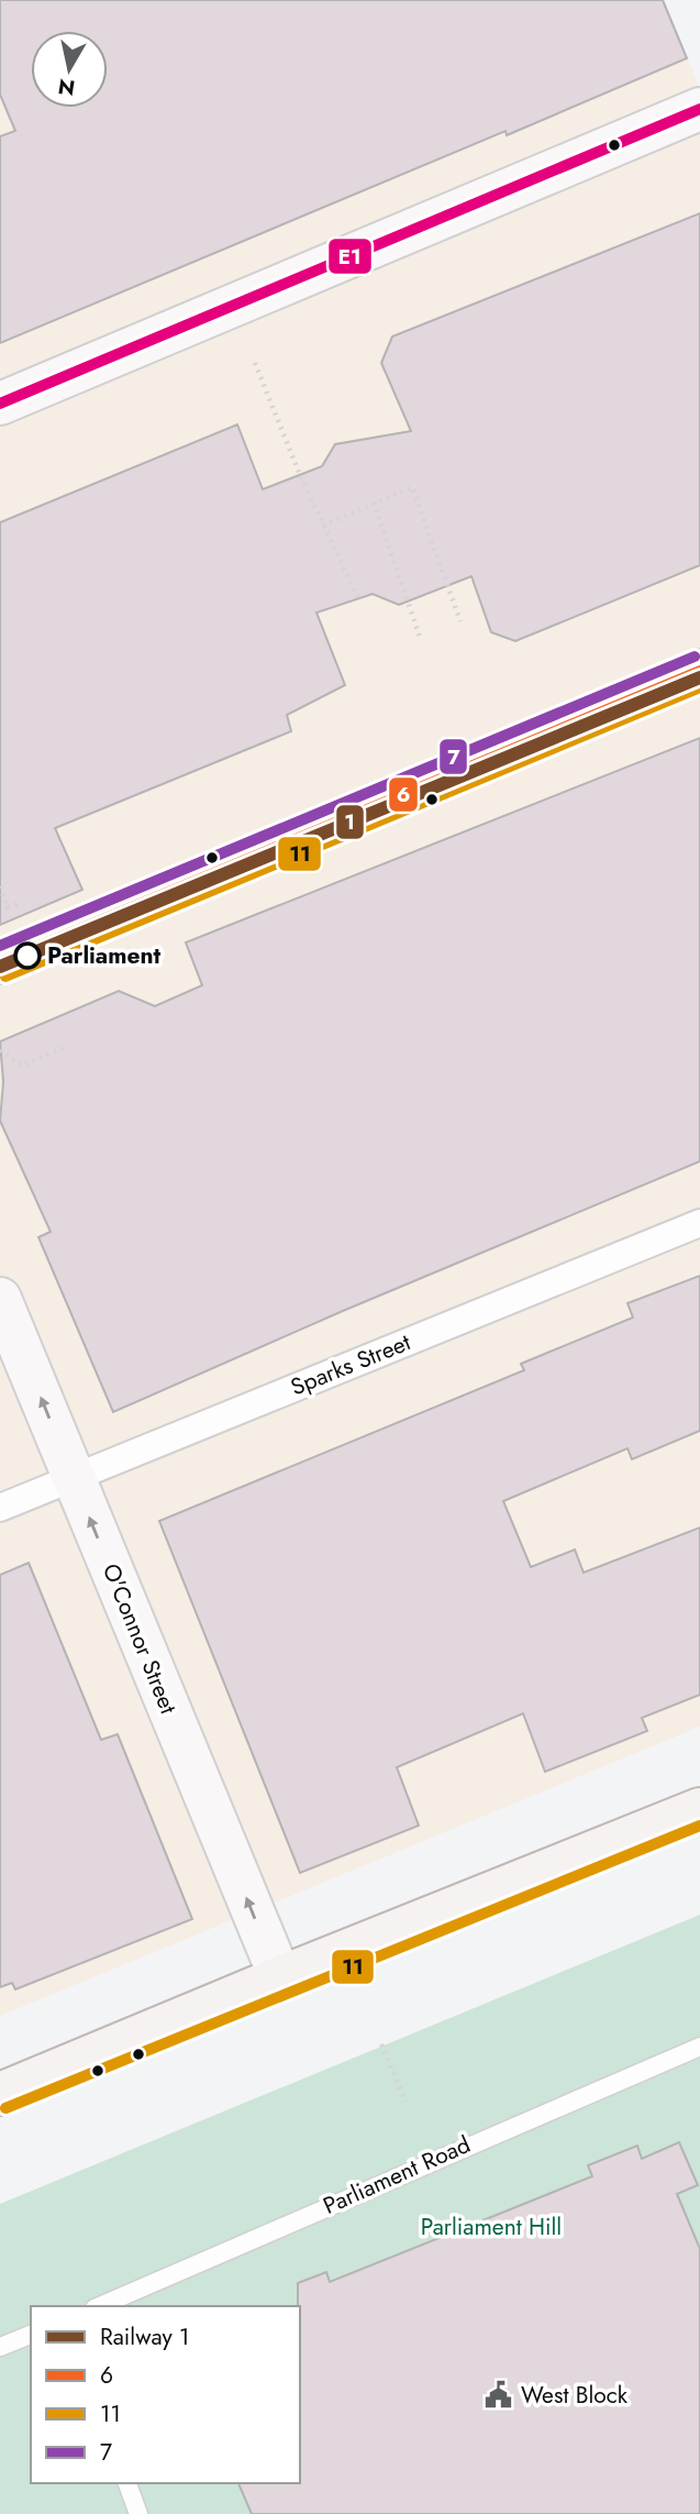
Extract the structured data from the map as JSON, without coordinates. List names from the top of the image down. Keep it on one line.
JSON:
{"streets":{"main road":["O'Connor Street"],"street":["Sparks Street"],"lane":["Parliament Road"]},"crossings":[["Sparks Street","O'Connor Street"]],"one_way":["O'Connor Street"],"parks":["Parliament Hill"],"places":{"other":["Parliament"],"public building":["West Block"]},"lines":["transit line E1","transit line 7","transit line 6","rail line 1","transit line 11"],"legend":["Railway 1","6","11","7"],"north":"bottom"}
